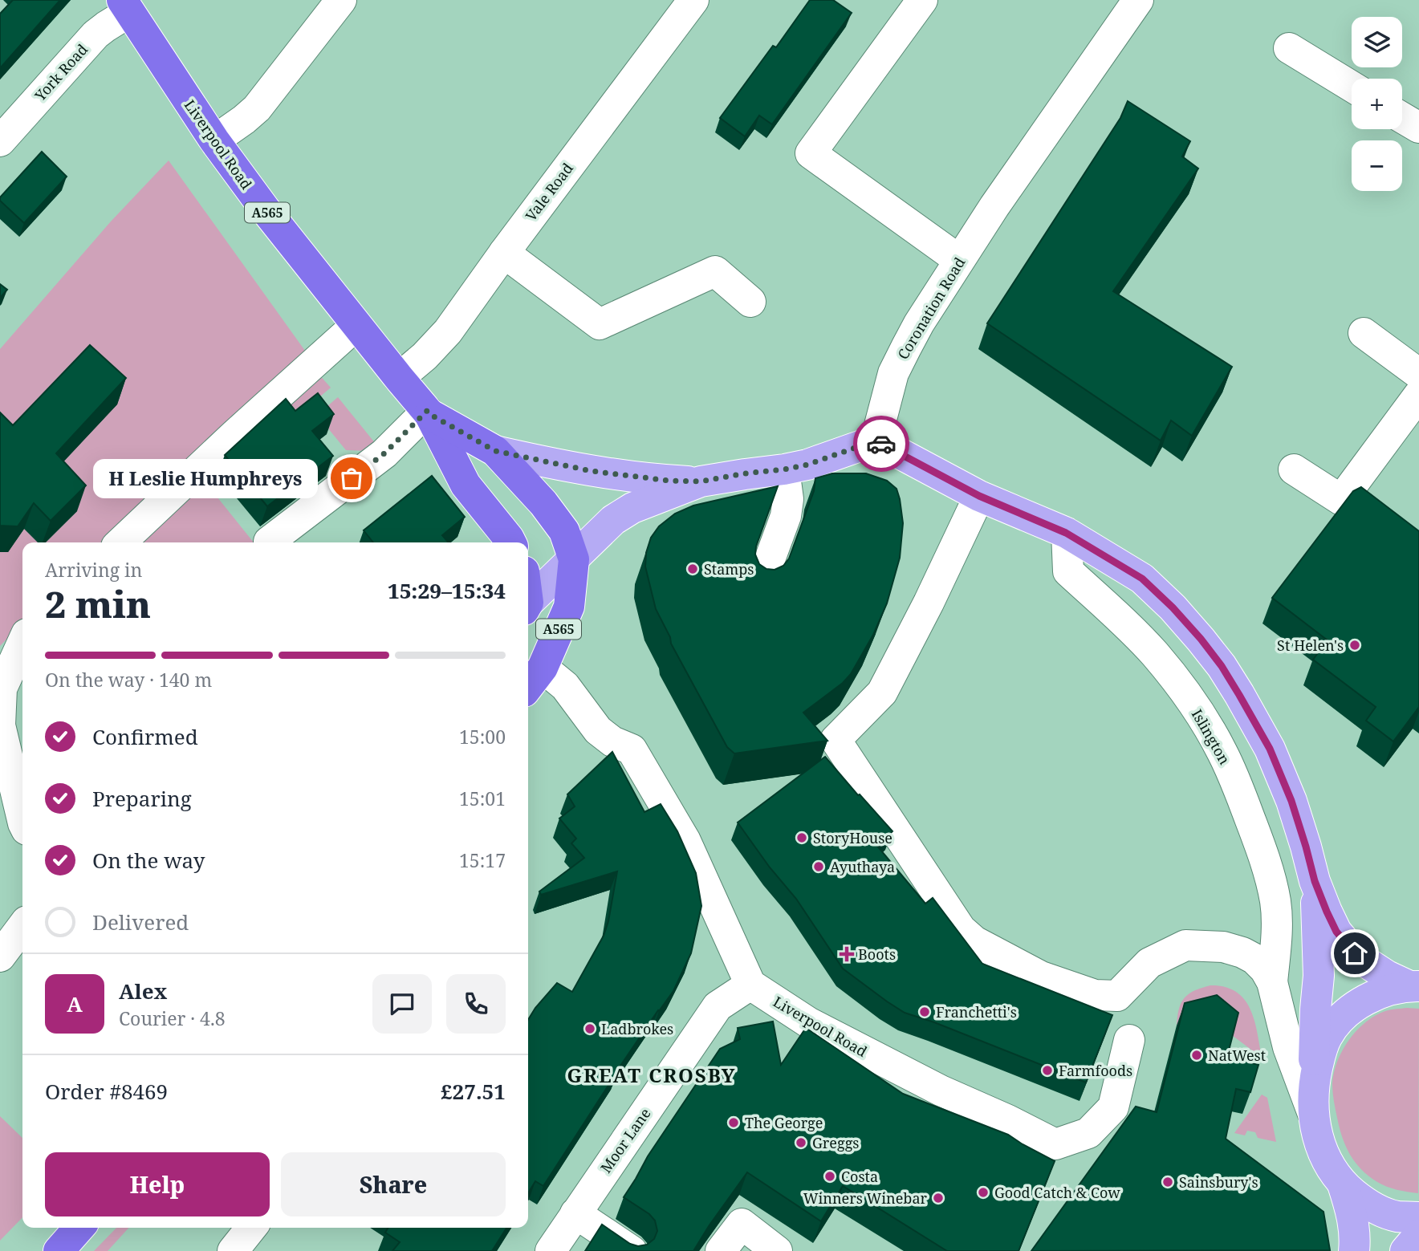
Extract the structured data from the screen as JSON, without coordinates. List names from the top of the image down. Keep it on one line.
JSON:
{"streets":{"highway":["Liverpool Road","A565"],"street":["York Road","Vale Road","Coronation Road","Islington","Moor Lane"]},"crossings":[["York Road","Liverpool Road"],["Liverpool Road","Vale Road"],["Liverpool Road","A565"],["Liverpool Road","Moor Lane"]],"districts":["GREAT CROSBY"],"places":{"other":["H Leslie Humphreys","Stamps","St Helen's","StoryHouse","Ayuthaya","Franchetti's","Ladbrokes","NatWest","Farmfoods","The George","Greggs","Costa","Sainsbury's","Good Catch & Cow","Winners Winebar"],"health":["Boots"]},"page":{"map_buttons":["+","−"],"bubble":"H Leslie Humphreys","heading":["2 min","Arriving in","15:29–15:34"],"panel":["Alex","Courier · 4.8","Order #8469","£27.51"],"bar":"On the way · 140 m","list":[["Confirmed","15:00"],["Preparing","15:01"],["On the way","15:17"],"Delivered"],"round":"A","buttons":["Help","Share"]}}
